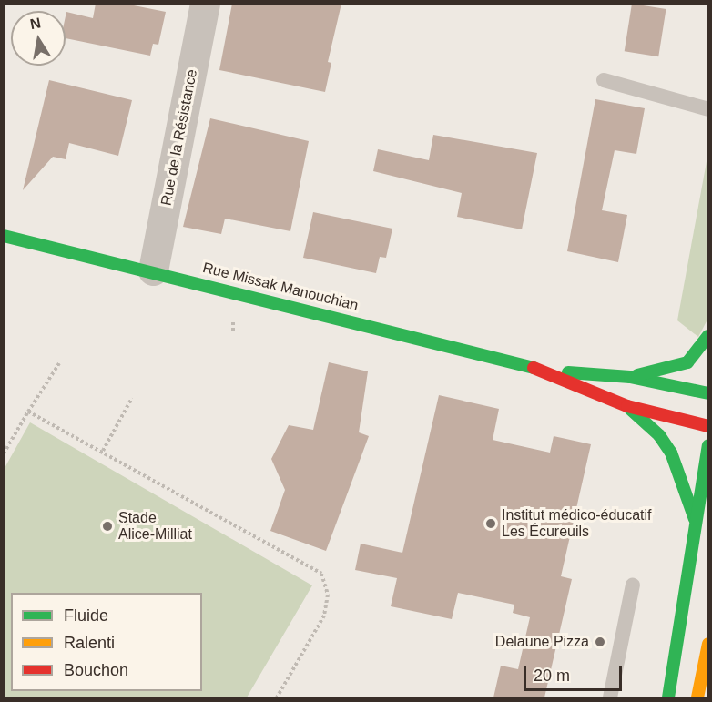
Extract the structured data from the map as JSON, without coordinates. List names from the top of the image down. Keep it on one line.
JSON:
{"streets":{"street":["Rue de la Résistance","Rue Missak Manouchian"]},"crossings":[["Rue de la Résistance","Rue Missak Manouchian"]],"places":["Institut médico-éducatif Les Écureuils","Stade Alice-Milliat","Delaune Pizza"],"legend":["Fluide","Ralenti","Bouchon"],"scale_bar":"20 m","north":"top"}
